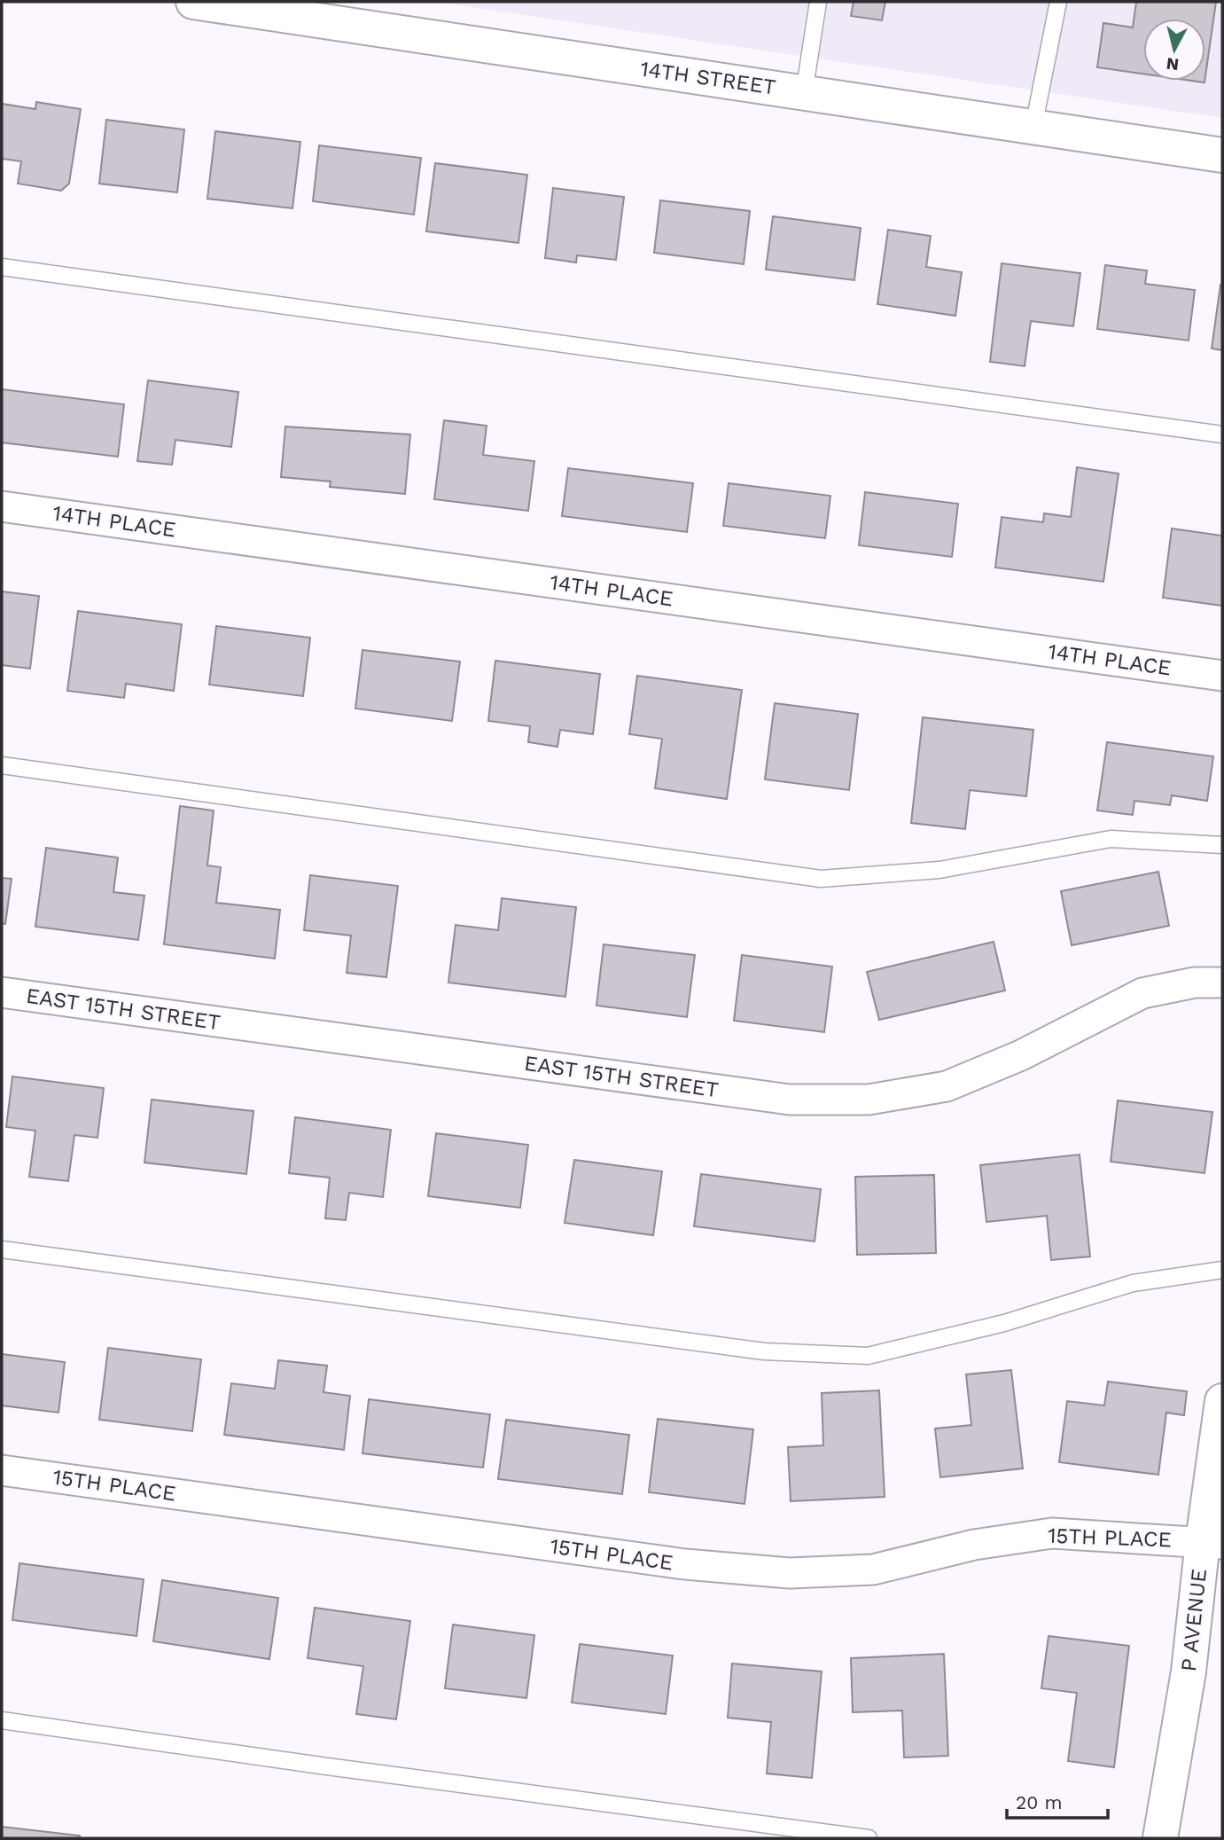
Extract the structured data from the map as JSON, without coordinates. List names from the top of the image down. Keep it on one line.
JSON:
{"streets":{"main road":["14TH STREET","P AVENUE"],"street":["14TH PLACE","EAST 15TH STREET","15TH PLACE"]},"crossings":[["15TH PLACE","P AVENUE"]],"scale_bar":"20 m","north":"bottom"}
